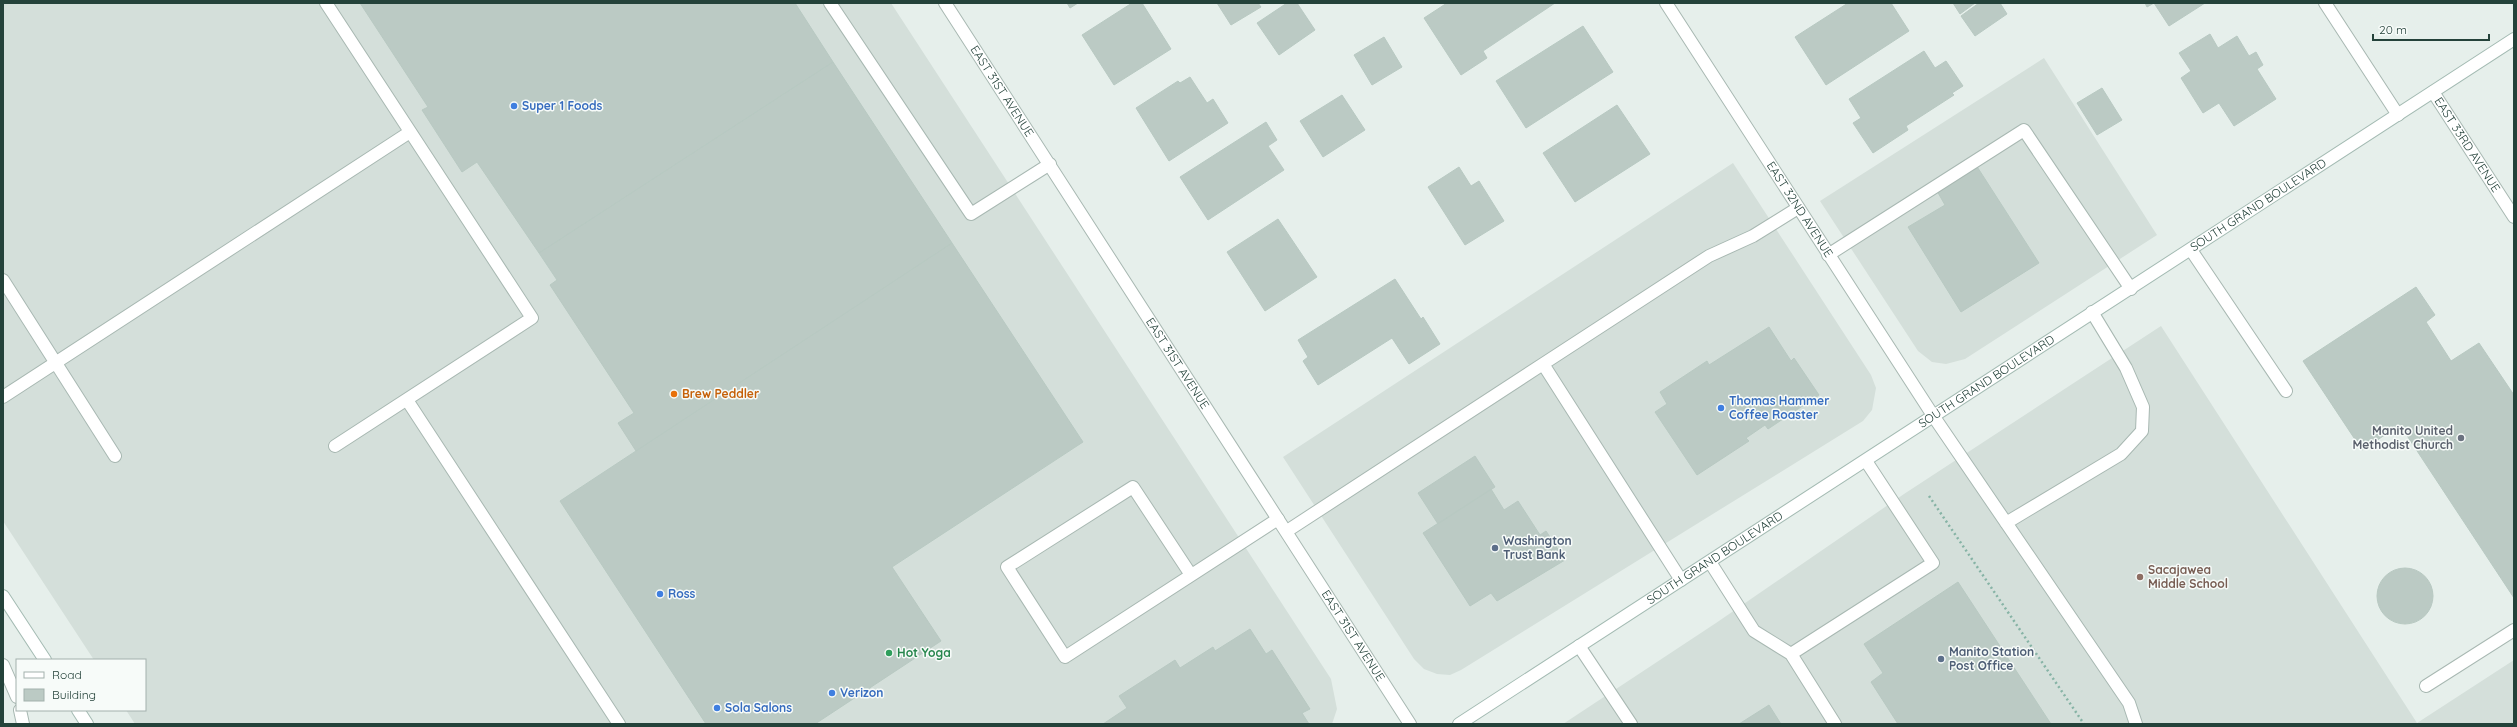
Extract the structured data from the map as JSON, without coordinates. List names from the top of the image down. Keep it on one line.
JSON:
{"streets":{"street":["EAST 31ST AVENUE","EAST 33RD AVENUE","SOUTH GRAND BOULEVARD","EAST 32ND AVENUE"]},"crossings":[["EAST 33RD AVENUE","SOUTH GRAND BOULEVARD"],["SOUTH GRAND BOULEVARD","EAST 32ND AVENUE"]],"places":["Super 1 Foods","Brew Peddler","Thomas Hammer Coffee Roaster","Manito United Methodist Church","Washington Trust Bank","Sacajawea Middle School","Ross","Hot Yoga","Manito Station Post Office","Verizon","Sola Salons"],"legend":["Road","Building"],"scale_bar":"20 m"}
